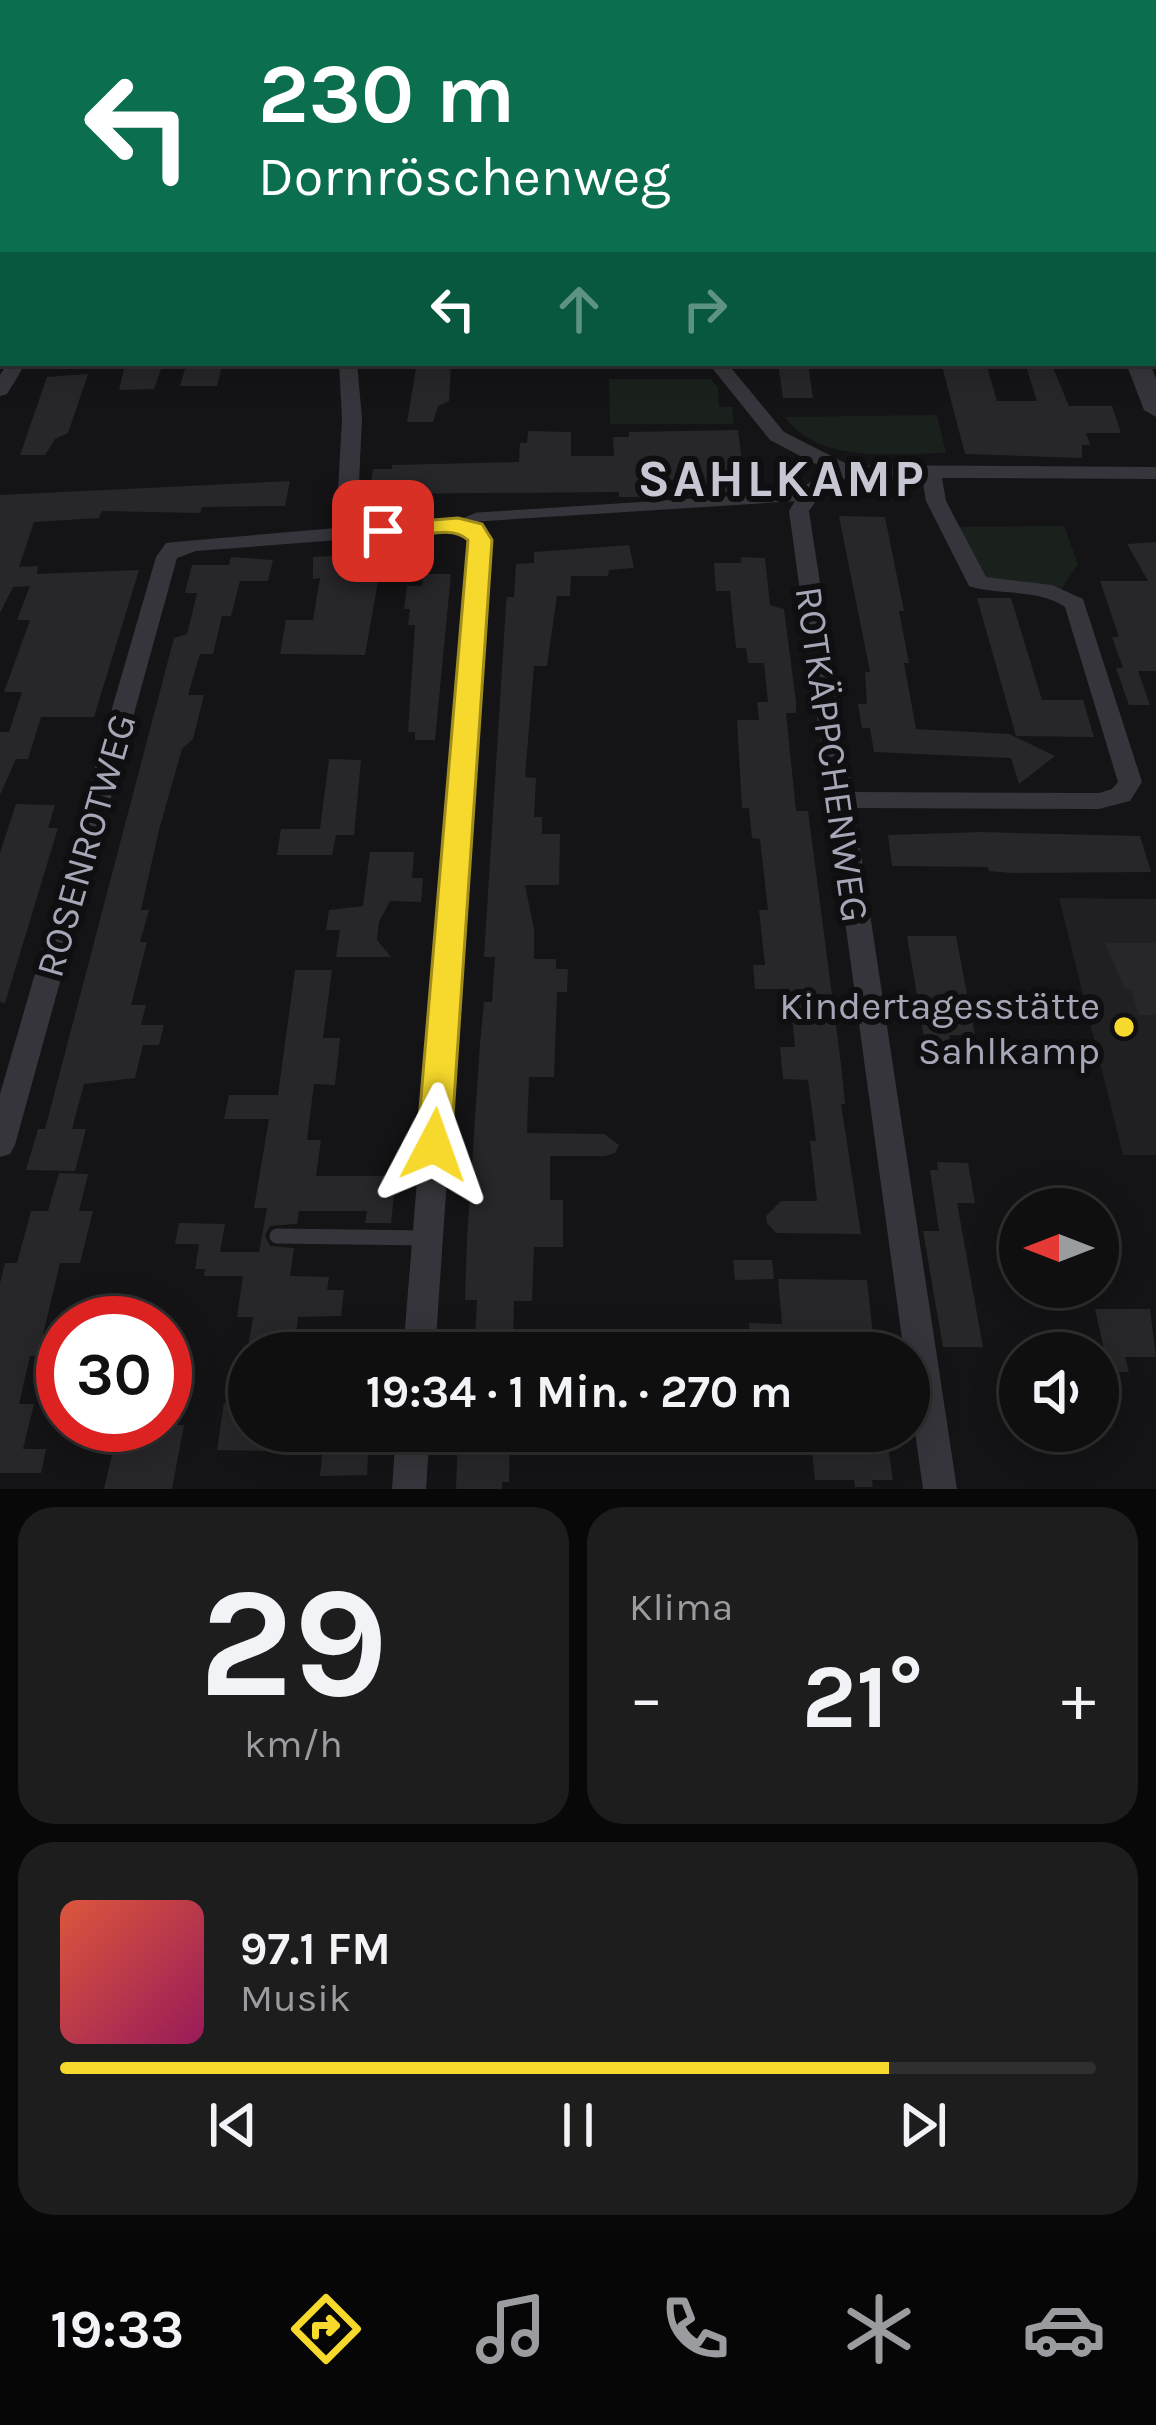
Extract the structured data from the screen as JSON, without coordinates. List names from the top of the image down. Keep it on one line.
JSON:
{"streets":{"street":["ROTKÄPPCHENWEG","ROSENROTWEG"]},"districts":["SAHLKAMP"],"places":["Kindertagesstätte Sahlkamp"],"north":"left","page":{"turn":["230 m","Dornröschenweg"],"limit":"30","trip":"19:34 · 1 Min. · 270 m","tile":[["29","km/h"],"Klima"],"heat":["−","21°","+"],"song":["97.1 FM","Musik"],"tabs":"19:33"}}
